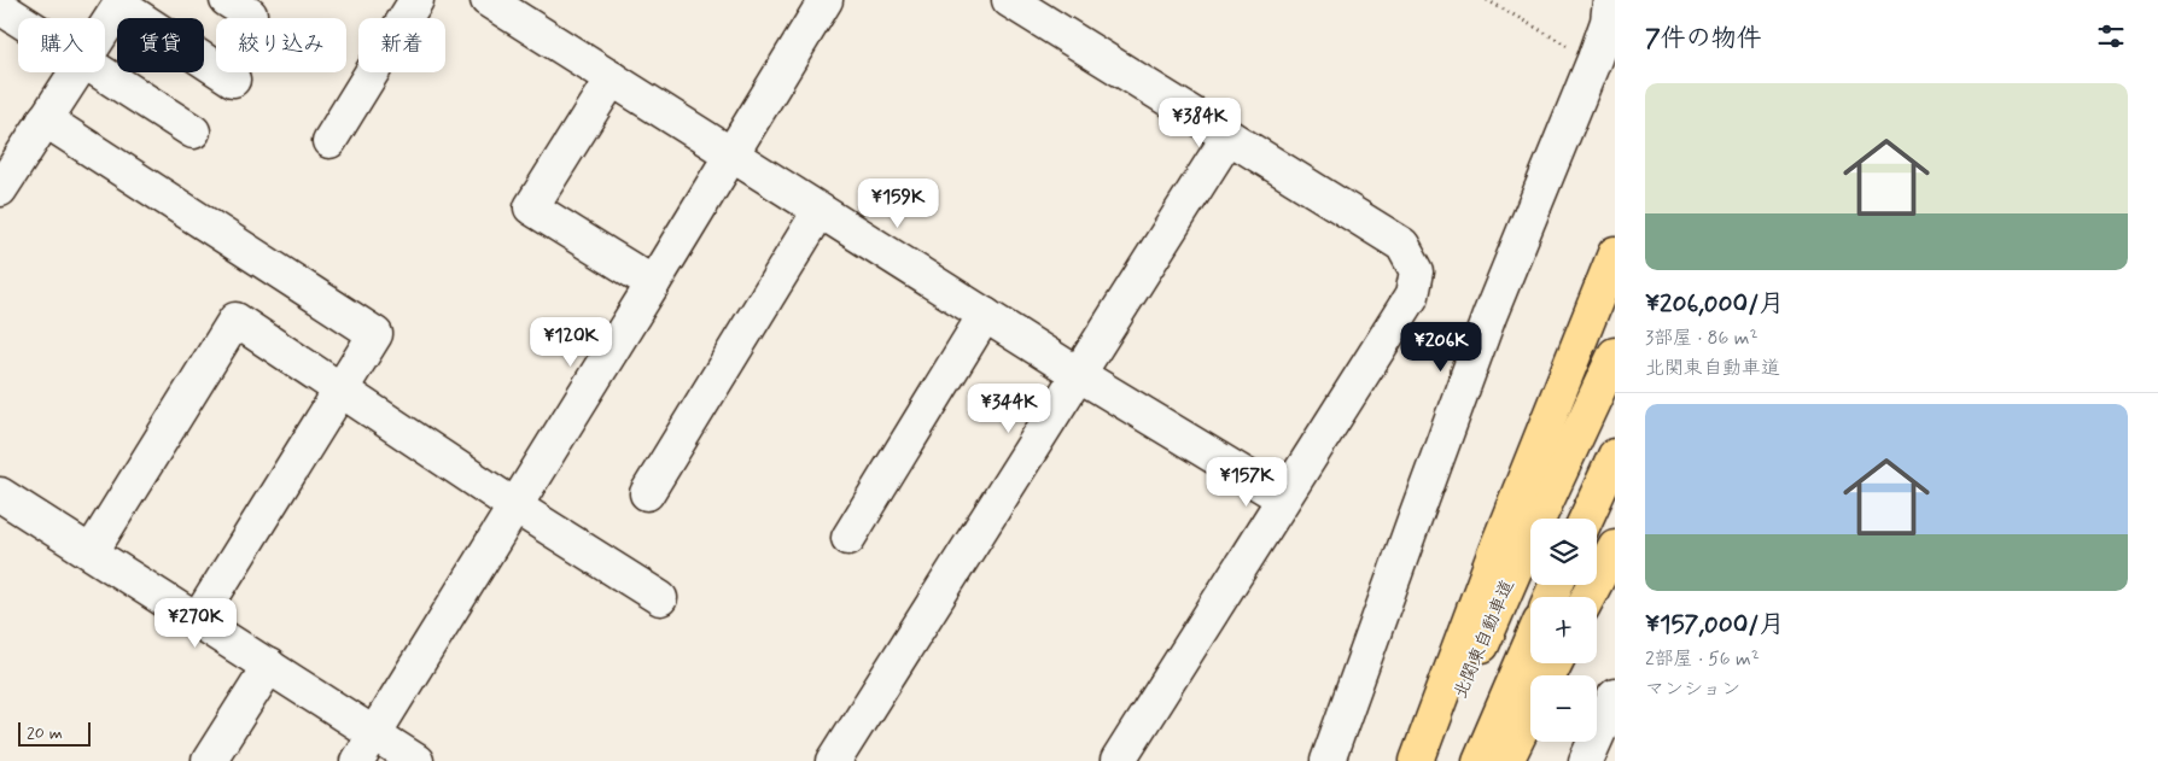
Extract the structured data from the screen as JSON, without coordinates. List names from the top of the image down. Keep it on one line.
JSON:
{"streets":{"highway":["北関東自動車道"]},"scale_bar":"20 m","page":{"heading":"7件の物件","chip":["購入","賃貸","絞り込み","新着"],"list":[{"name":"¥206,000/月","note":"3部屋 · 86 m² · 北関東自動車道"},{"name":"¥157,000/月","note":"2部屋 · 56 m² · マンション"}],"price":["¥384K","¥159K","¥120K","¥206K","¥344K","¥157K","¥270K"],"map_buttons":["+","−"],"scale":"20 m"}}
